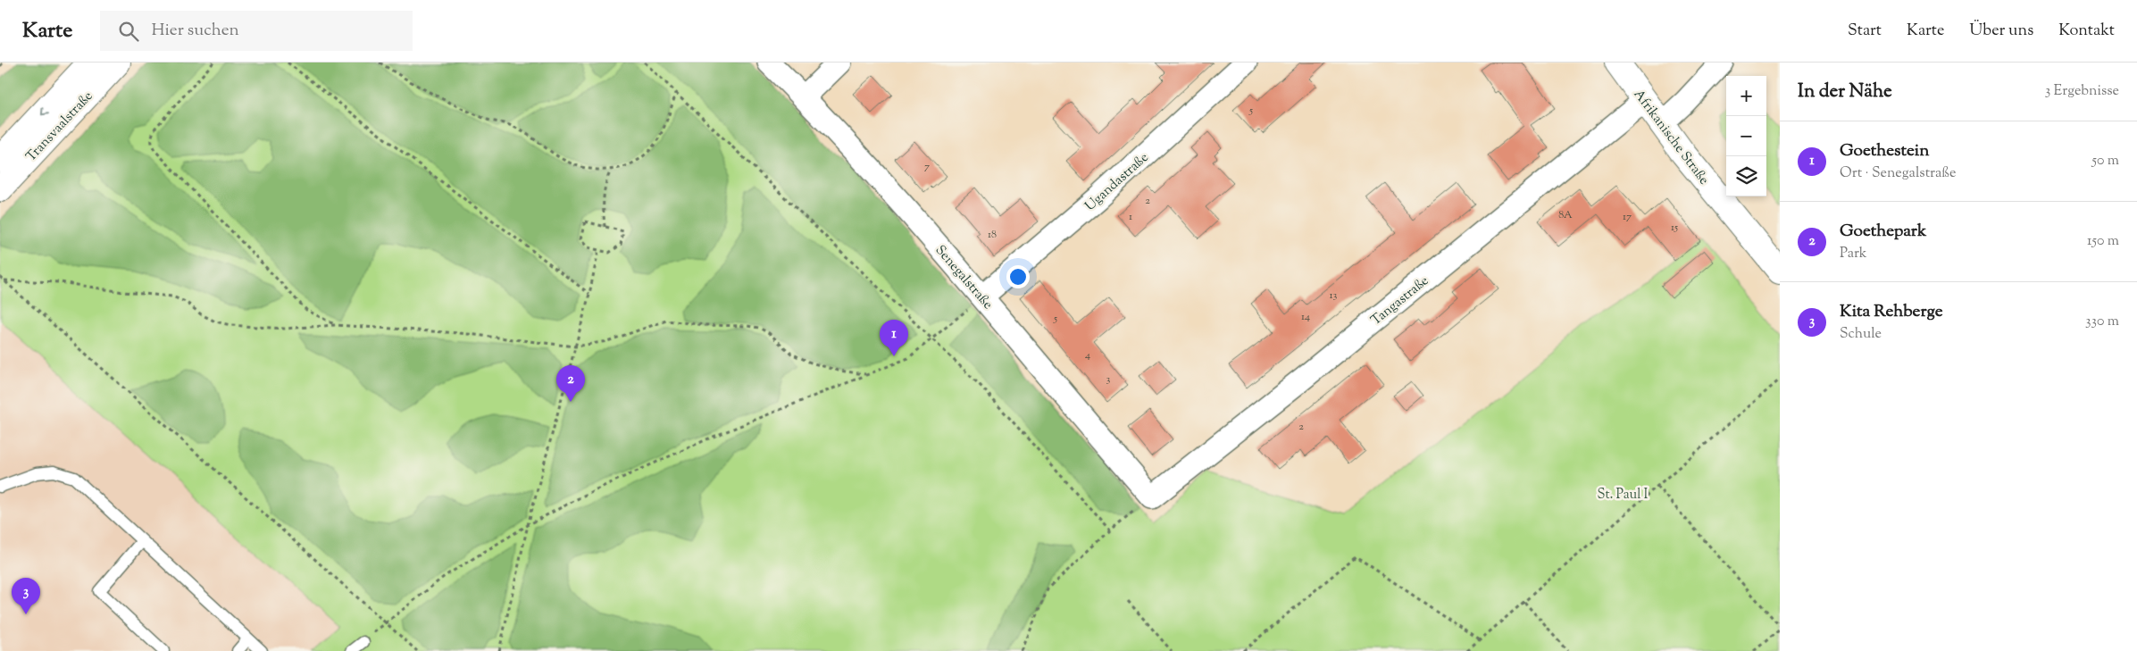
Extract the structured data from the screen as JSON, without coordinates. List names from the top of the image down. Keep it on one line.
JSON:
{"streets":{"street":["Transvaalstraße","Afrikanische Straße","Ugandastraße","Senegalstraße","Tangastraße"]},"crossings":[["Afrikanische Straße","Tangastraße"],["Ugandastraße","Senegalstraße"],["Senegalstraße","Tangastraße"]],"parks":["St. Paul I"],"house_numbers":["5","7","2","8A","1","17","15","18","13","14","5","4","3","2"],"page":{"header":"Karte","search":"Hier suchen","nav":["Start","Karte","Über uns","Kontakt"],"heading":["In der Nähe","3 Ergebnisse"],"map_buttons":["+","−"],"list":[{"mark":"1","name":"Goethestein","note":"Ort · Senegalstraße","value":"50 m"},{"mark":"2","name":"Goethepark","note":"Park","value":"150 m"},{"mark":"3","name":"Kita Rehberge","note":"Schule","value":"330 m"}],"pins":["1","2","3"]}}
